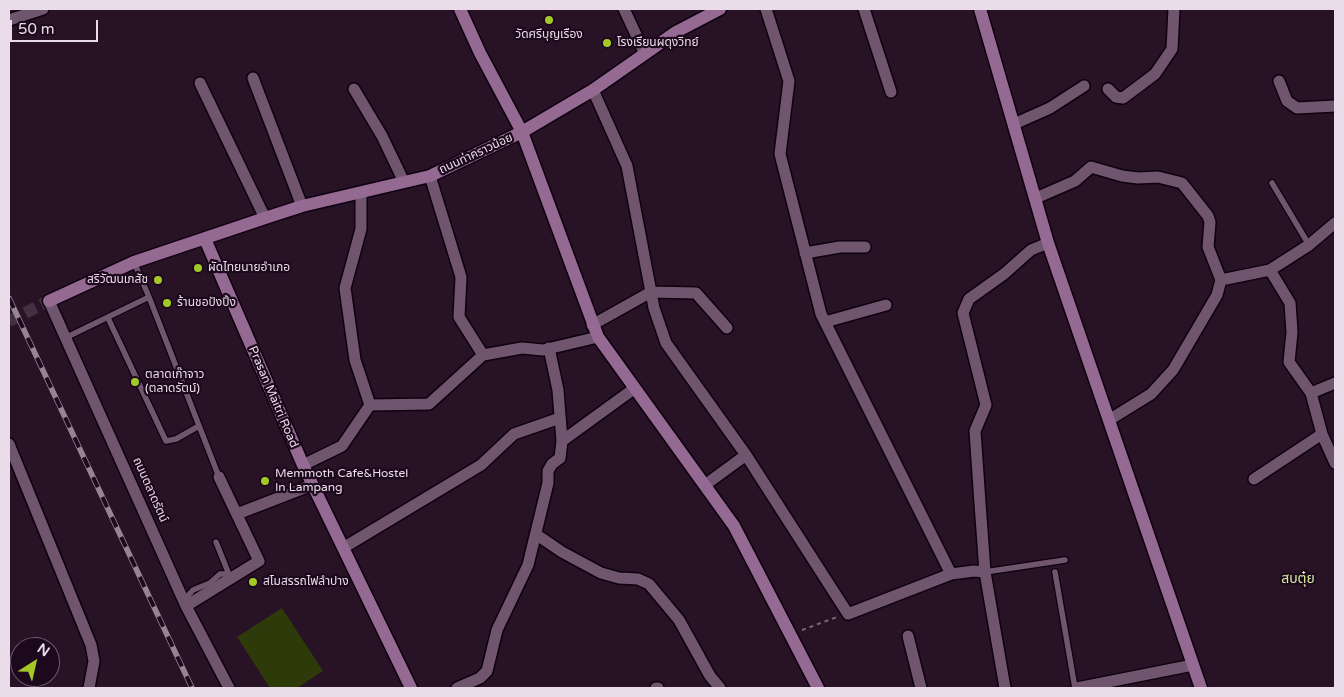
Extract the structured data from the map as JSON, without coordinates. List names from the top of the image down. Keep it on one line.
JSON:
{"streets":{"street":["ถนนท่าคราวน้อย","Prasan Maitri Road","ถนนตลาดรัตน์"]},"crossings":[["ถนนท่าคราวน้อย","Prasan Maitri Road"],["ถนนท่าคราวน้อย","ถนนตลาดรัตน์"]],"districts":["สบตุ๋ย"],"places":["วัดศรีบุญเรือง","โรงเรียนผดุงวิทย์","ผัดไทยนายอำเภอ","สริวัฒนเภสัช","ร้านชอปังปิ้ง","ตลาดเก๊าจาว (ตลาดรัตน์)","Memmoth Cafe&Hostel In Lampang","สโมสรรถไฟลำปาง"],"scale_bar":"50 m","north":"top right"}
